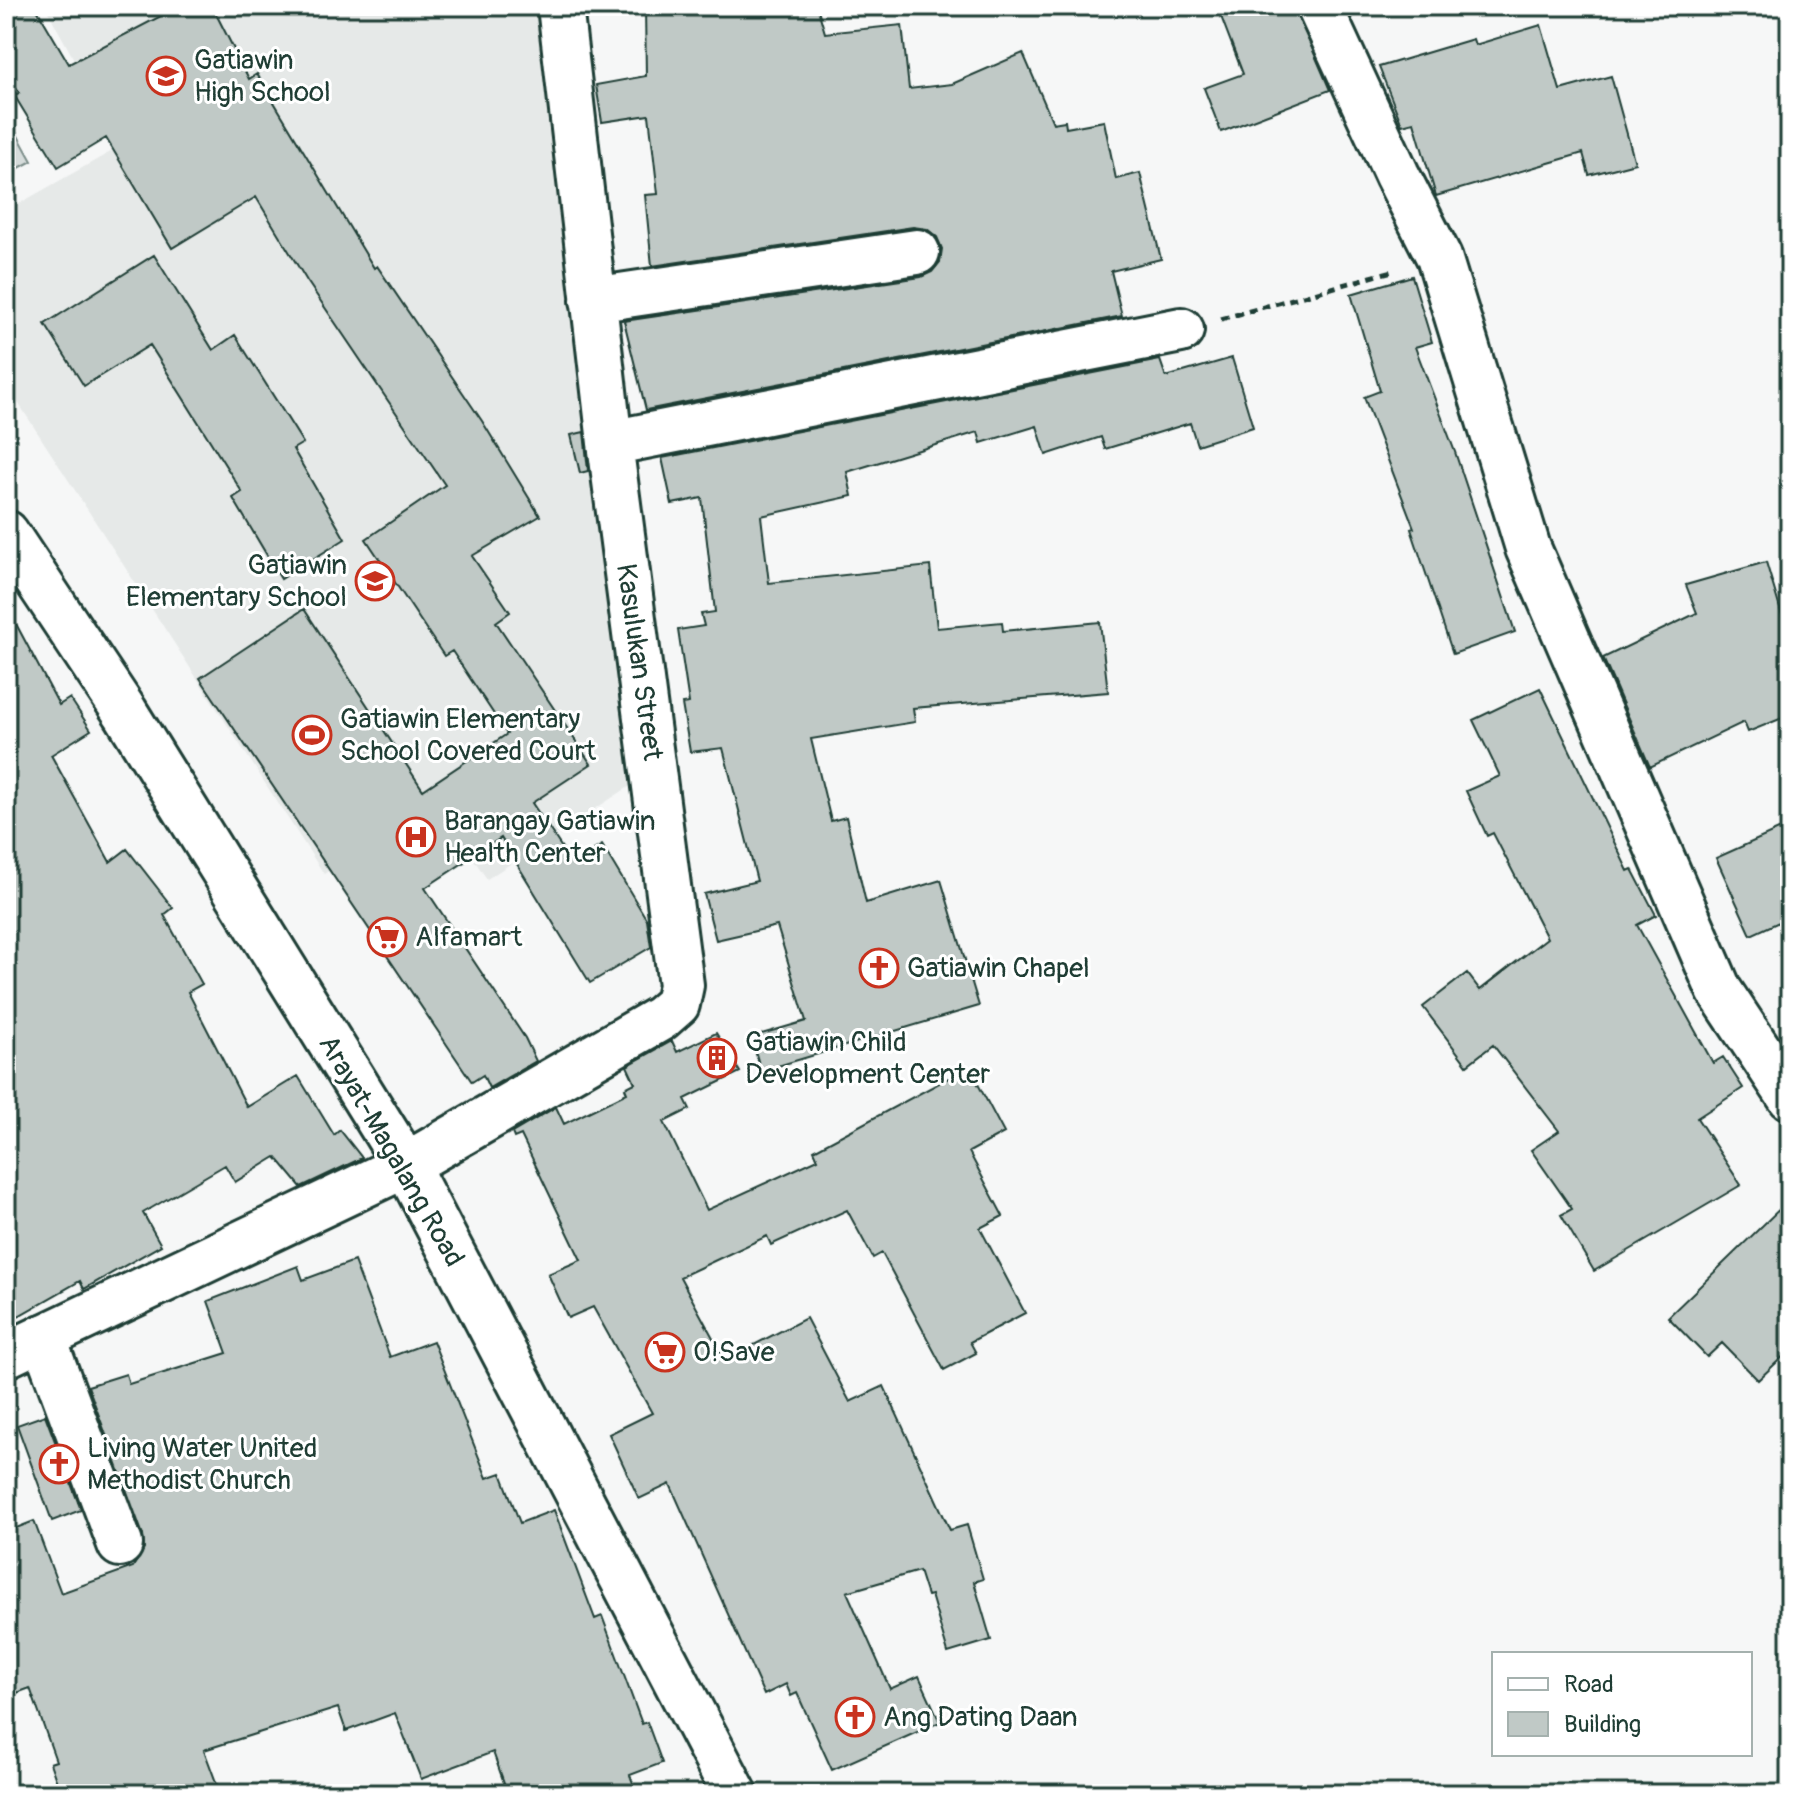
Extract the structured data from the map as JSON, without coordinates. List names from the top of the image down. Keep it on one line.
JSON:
{"streets":{"street":["Kasulukan Street","Arayat-Magalang Road"]},"crossings":[["Kasulukan Street","Arayat-Magalang Road"]],"places":{"school or university":["Gatiawin High School","Gatiawin Elementary School"],"sports":["Gatiawin Elementary School Covered Court"],"hospital":["Barangay Gatiawin Health Center"],"supermarket":["Alfamart","O!Save"],"church":["Gatiawin Chapel","Living Water United Methodist Church","Ang Dating Daan"],"building":["Gatiawin Child Development Center"]},"legend":["Road","Building"]}
